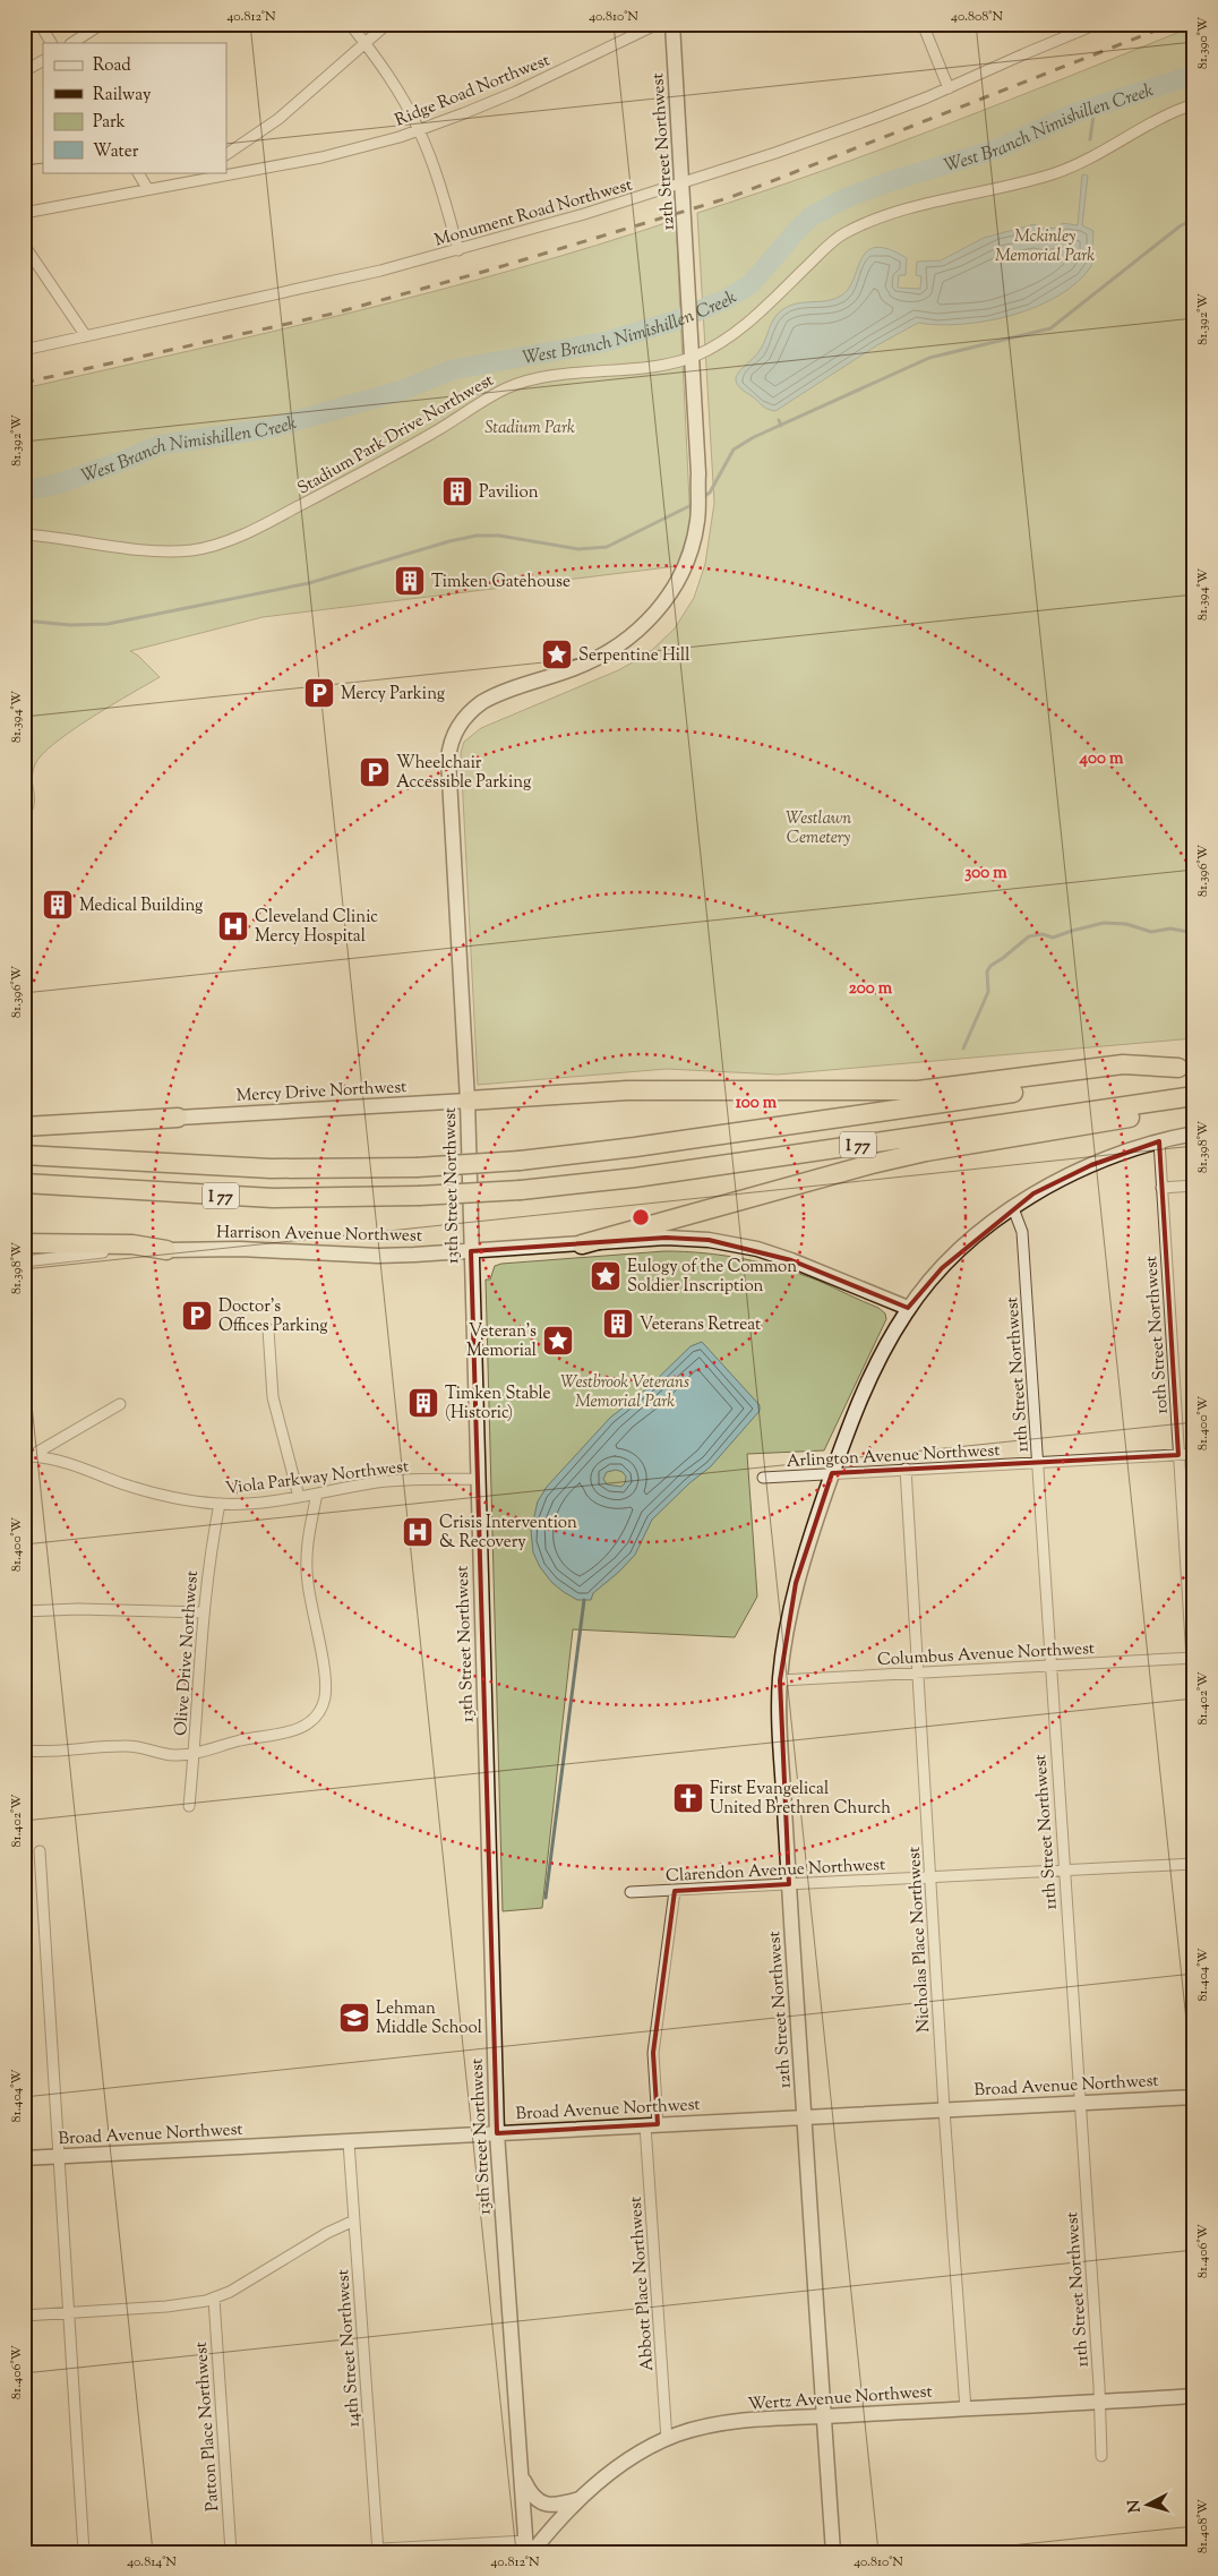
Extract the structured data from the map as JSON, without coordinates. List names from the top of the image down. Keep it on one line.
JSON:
{"streets":{"highway":["I 77"],"main road":["12th Street Northwest","Mercy Drive Northwest","13th Street Northwest","Harrison Avenue Northwest","Broad Avenue Northwest","Wertz Avenue Northwest"],"street":["Ridge Road Northwest","Monument Road Northwest","Stadium Park Drive Northwest","10th Street Northwest","11th Street Northwest","Arlington Avenue Northwest","Viola Parkway Northwest","Olive Drive Northwest","Columbus Avenue Northwest","Clarendon Avenue Northwest","Nicholas Place Northwest","Abbott Place Northwest","14th Street Northwest","Patton Place Northwest"]},"crossings":[["12th Street Northwest","Monument Road Northwest"],["12th Street Northwest","Stadium Park Drive Northwest"],["12th Street Northwest","13th Street Northwest"],["12th Street Northwest","Harrison Avenue Northwest"],["12th Street Northwest","11th Street Northwest"],["12th Street Northwest","Arlington Avenue Northwest"],["12th Street Northwest","Columbus Avenue Northwest"],["12th Street Northwest","Clarendon Avenue Northwest"],["12th Street Northwest","Broad Avenue Northwest"],["12th Street Northwest","Wertz Avenue Northwest"],["Mercy Drive Northwest","13th Street Northwest"],["13th Street Northwest","Harrison Avenue Northwest"],["13th Street Northwest","Viola Parkway Northwest"],["13th Street Northwest","Broad Avenue Northwest"],["13th Street Northwest","Wertz Avenue Northwest"],["10th Street Northwest","Arlington Avenue Northwest"],["10th Street Northwest","Columbus Avenue Northwest"],["11th Street Northwest","Arlington Avenue Northwest"],["11th Street Northwest","Columbus Avenue Northwest"],["11th Street Northwest","Clarendon Avenue Northwest"],["11th Street Northwest","Broad Avenue Northwest"],["11th Street Northwest","Wertz Avenue Northwest"],["Arlington Avenue Northwest","Nicholas Place Northwest"],["Viola Parkway Northwest","Olive Drive Northwest"],["Columbus Avenue Northwest","Nicholas Place Northwest"],["Clarendon Avenue Northwest","Nicholas Place Northwest"],["Clarendon Avenue Northwest","Abbott Place Northwest"],["Nicholas Place Northwest","Broad Avenue Northwest"],["Nicholas Place Northwest","Wertz Avenue Northwest"],["Broad Avenue Northwest","Abbott Place Northwest"],["Broad Avenue Northwest","14th Street Northwest"],["Abbott Place Northwest","Wertz Avenue Northwest"]],"water":["West Branch Nimishillen Creek"],"parks":["Mckinley Memorial Park","Stadium Park","Westlawn Cemetery","Westbrook Veterans Memorial Park"],"places":{"building":["Pavilion","Timken Gatehouse","Medical Building","Veterans Retreat","Timken Stable (Historic)"],"place":["Serpentine Hill","Eulogy of the Common Soldier Inscription","Veteran's Memorial"],"parking":["Mercy Parking","Wheelchair Accessible Parking","Doctor's Offices Parking"],"hospital":["Cleveland Clinic Mercy Hospital","Crisis Intervention & Recovery"],"church":["First Evangelical United Brethren Church"],"school or university":["Lehman Middle School"]},"legend":["Road","Railway","Park","Water"],"north":"left","coordinates":["40.812°N","40.810°N","40.808°N","81.390°W","81.392°W","81.394°W","81.396°W","81.398°W","81.400°W","81.402°W","81.404°W","81.406°W","81.408°W","40.814°N"],"rings":["400 m","300 m","200 m","100 m"]}
